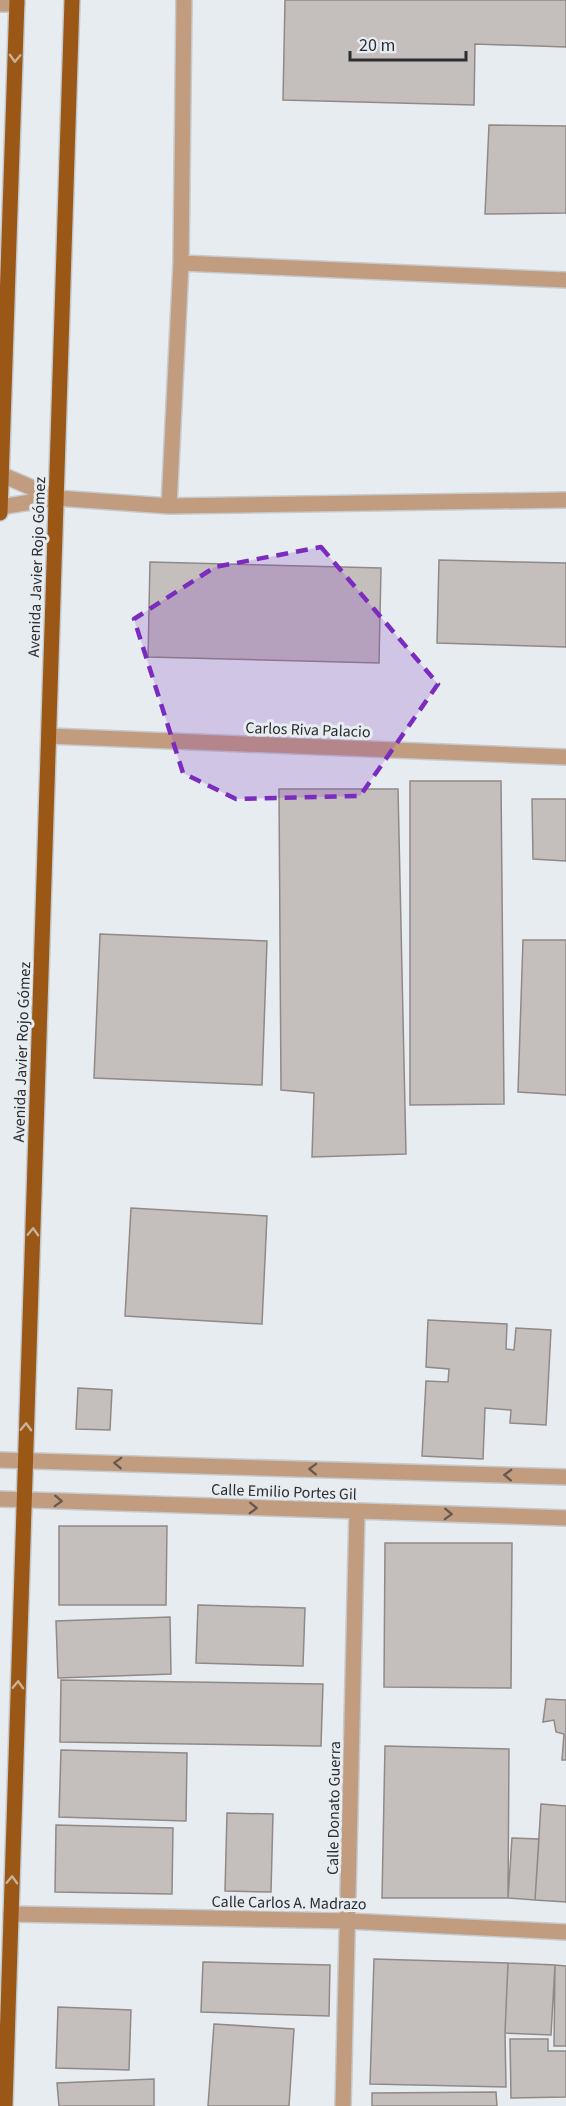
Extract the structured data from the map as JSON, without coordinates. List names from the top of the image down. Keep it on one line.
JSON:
{"streets":{"main road":["Avenida Javier Rojo Gómez"],"street":["Carlos Riva Palacio","Calle Emilio Portes Gil","Calle Donato Guerra","Calle Carlos A. Madrazo"]},"crossings":[["Avenida Javier Rojo Gómez","Carlos Riva Palacio"],["Avenida Javier Rojo Gómez","Calle Emilio Portes Gil"],["Avenida Javier Rojo Gómez","Calle Carlos A. Madrazo"],["Calle Emilio Portes Gil","Calle Donato Guerra"],["Calle Donato Guerra","Calle Carlos A. Madrazo"]],"one_way":["Avenida Javier Rojo Gómez"],"scale_bar":"20 m"}
